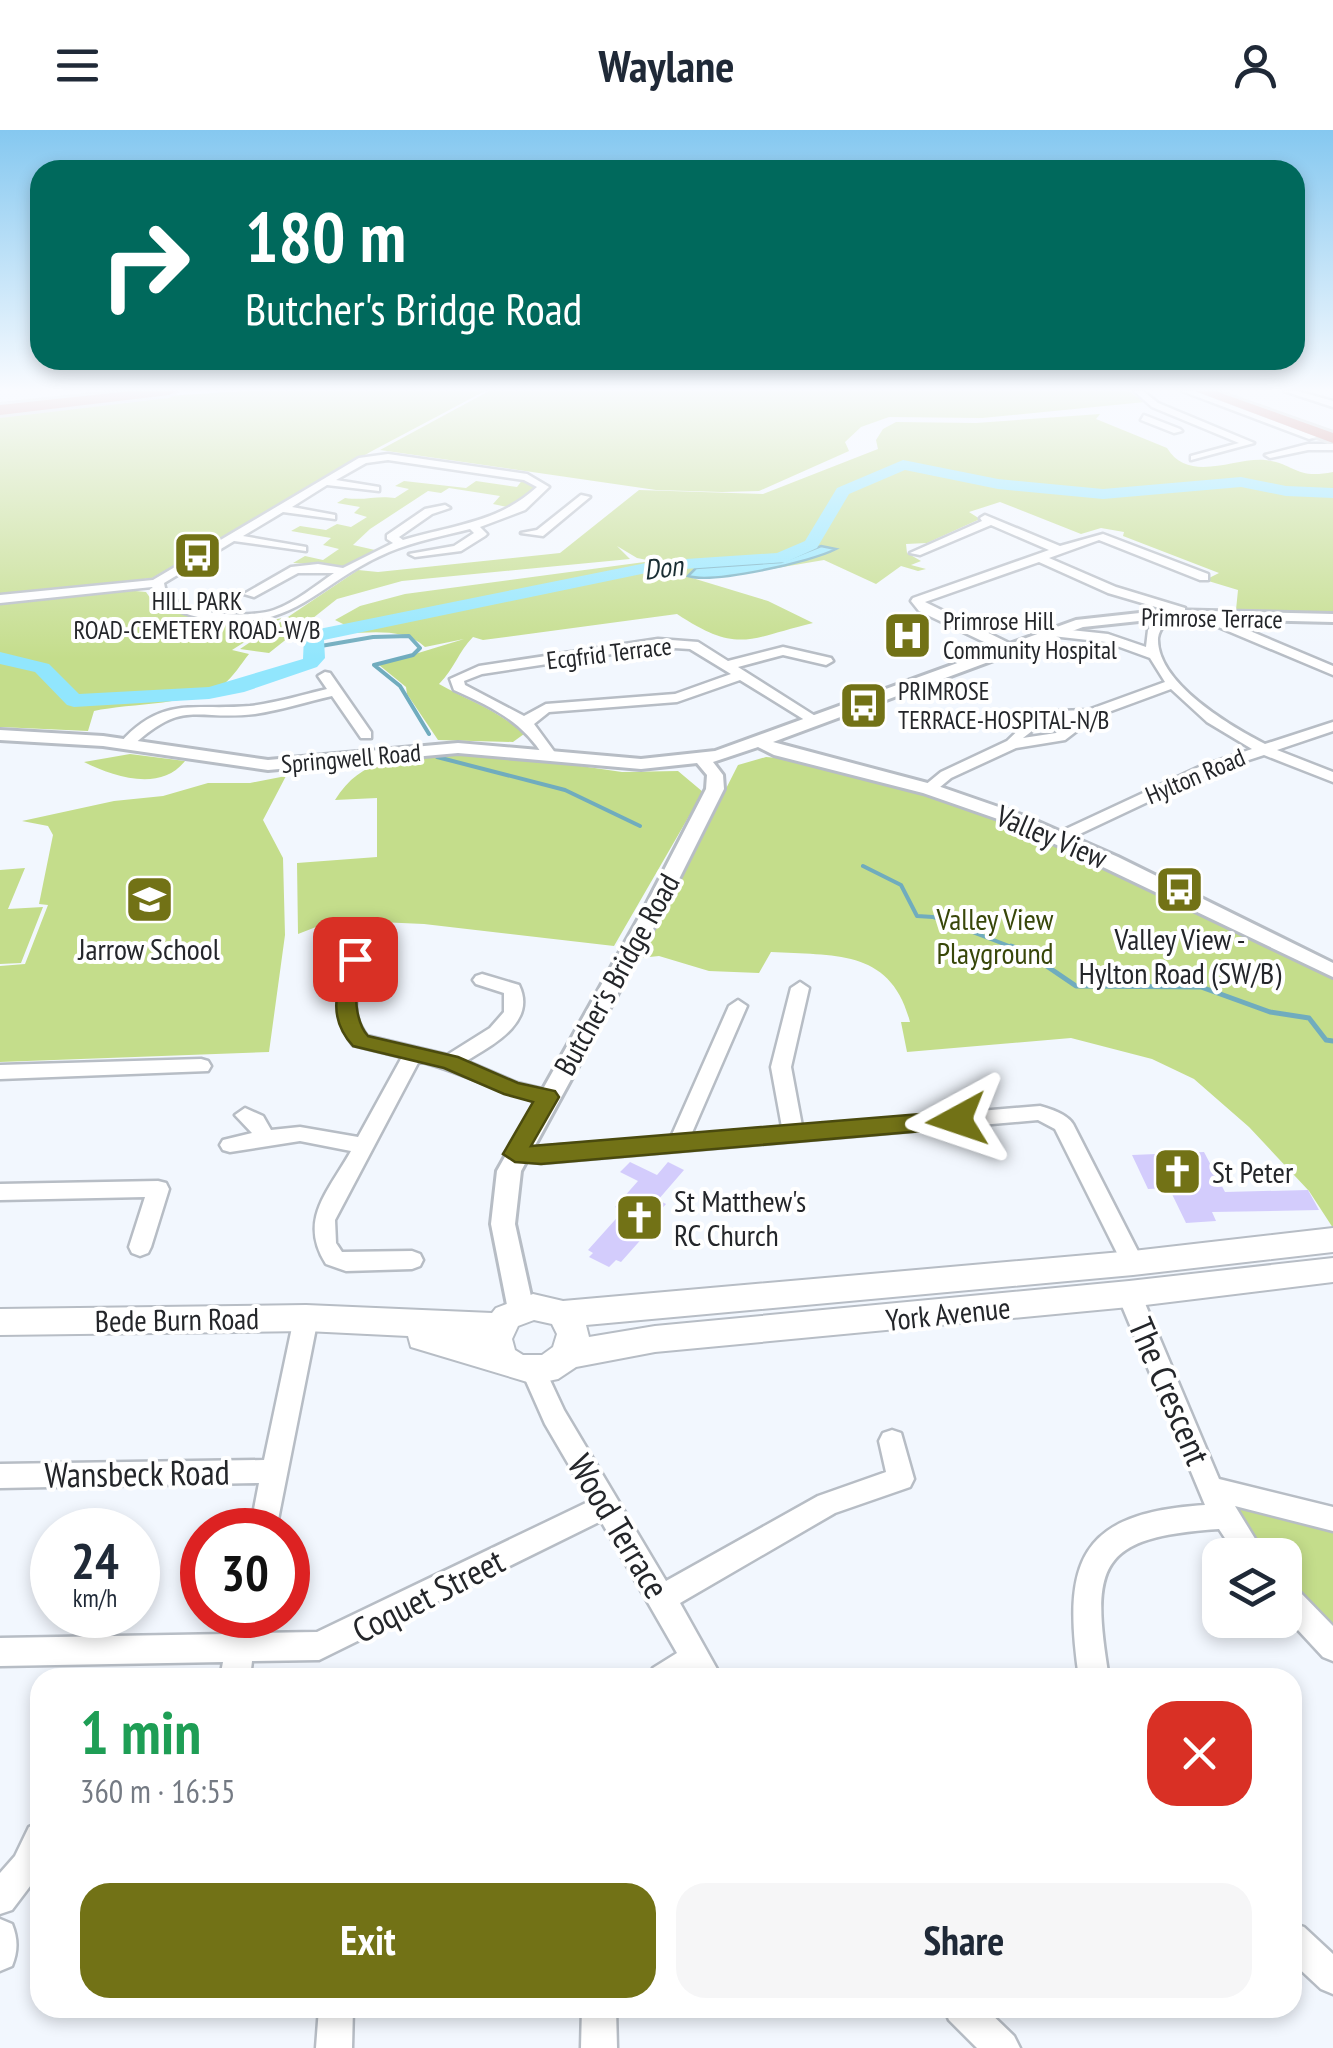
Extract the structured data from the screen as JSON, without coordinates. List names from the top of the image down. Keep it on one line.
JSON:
{"streets":{"main road":["York Avenue","Bede Burn Road"],"street":["Primrose Terrace","Ecgfrid Terrace","Springwell Road","Hylton Road","Valley View","Butcher's Bridge Road","The Crescent","Wansbeck Road","Wood Terrace","Coquet Street"]},"crossings":[["Primrose Terrace","Ecgfrid Terrace"],["Primrose Terrace","Springwell Road"],["Primrose Terrace","Valley View"],["Springwell Road","Valley View"],["Springwell Road","Butcher's Bridge Road"],["Hylton Road","Valley View"],["Butcher's Bridge Road","York Avenue"],["Butcher's Bridge Road","Bede Burn Road"],["Butcher's Bridge Road","Wood Terrace"],["York Avenue","Bede Burn Road"],["York Avenue","The Crescent"],["York Avenue","Wood Terrace"],["Bede Burn Road","Wood Terrace"],["Wood Terrace","Coquet Street"]],"water":["Don"],"parks":["Valley View Playground"],"places":{"bus stop":["HILL PARK ROAD-CEMETERY ROAD-W/B","PRIMROSE TERRACE-HOSPITAL-N/B","Valley View - Hylton Road (SW/B)"],"hospital":["Primrose Hill Community Hospital"],"school or university":["Jarrow School"],"church":["St Peter","St Matthew's RC Church"]},"page":{"header":"Waylane","turn":["180 m","Butcher's Bridge Road"],"speed":"24 km/h","limit":"30","heading":["1 min","360 m · 16:55"],"buttons":["Exit","Share"]}}
